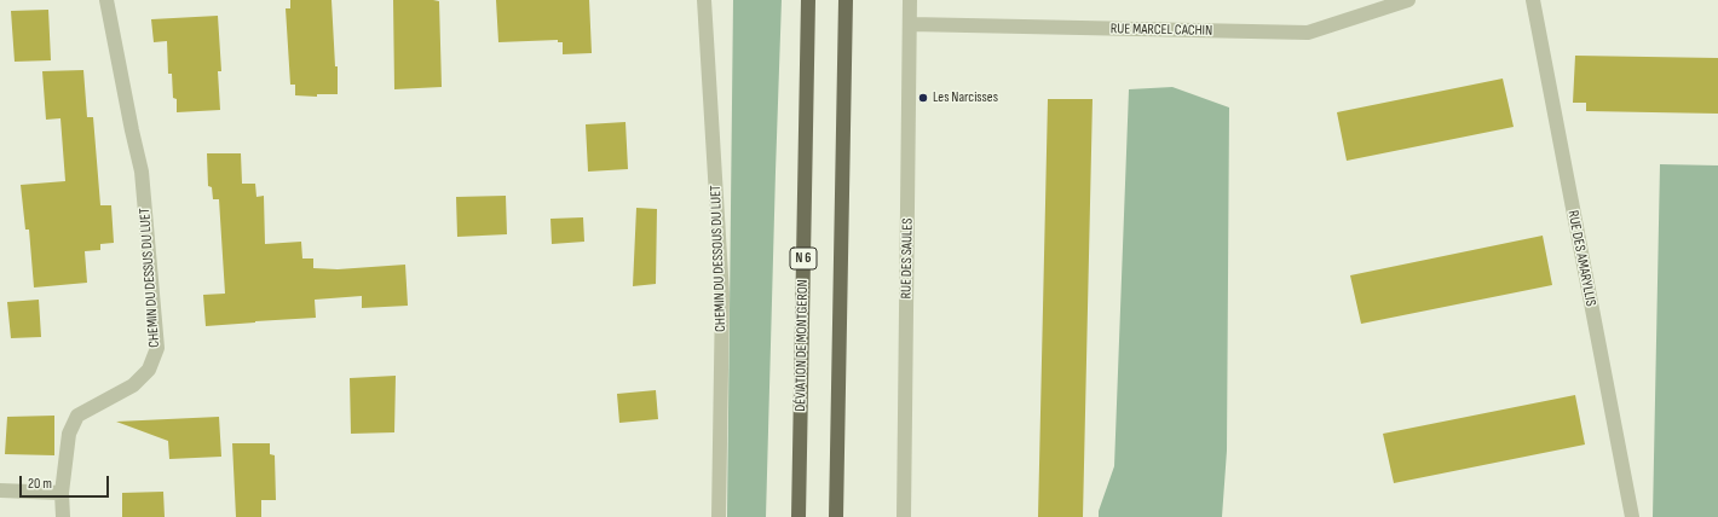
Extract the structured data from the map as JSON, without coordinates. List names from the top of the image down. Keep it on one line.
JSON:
{"streets":{"main road":["N 6","DÉVIATION DE MONTGERON"],"street":["RUE MARCEL CACHIN","CHEMIN DU DESSOUS DU LUET","RUE DES SAULES","RUE DES AMARYLLIS","CHEMIN DU DESSUS DU LUET"]},"crossings":[["RUE MARCEL CACHIN","RUE DES SAULES"]],"places":["Les Narcisses"],"scale_bar":"20 m"}
